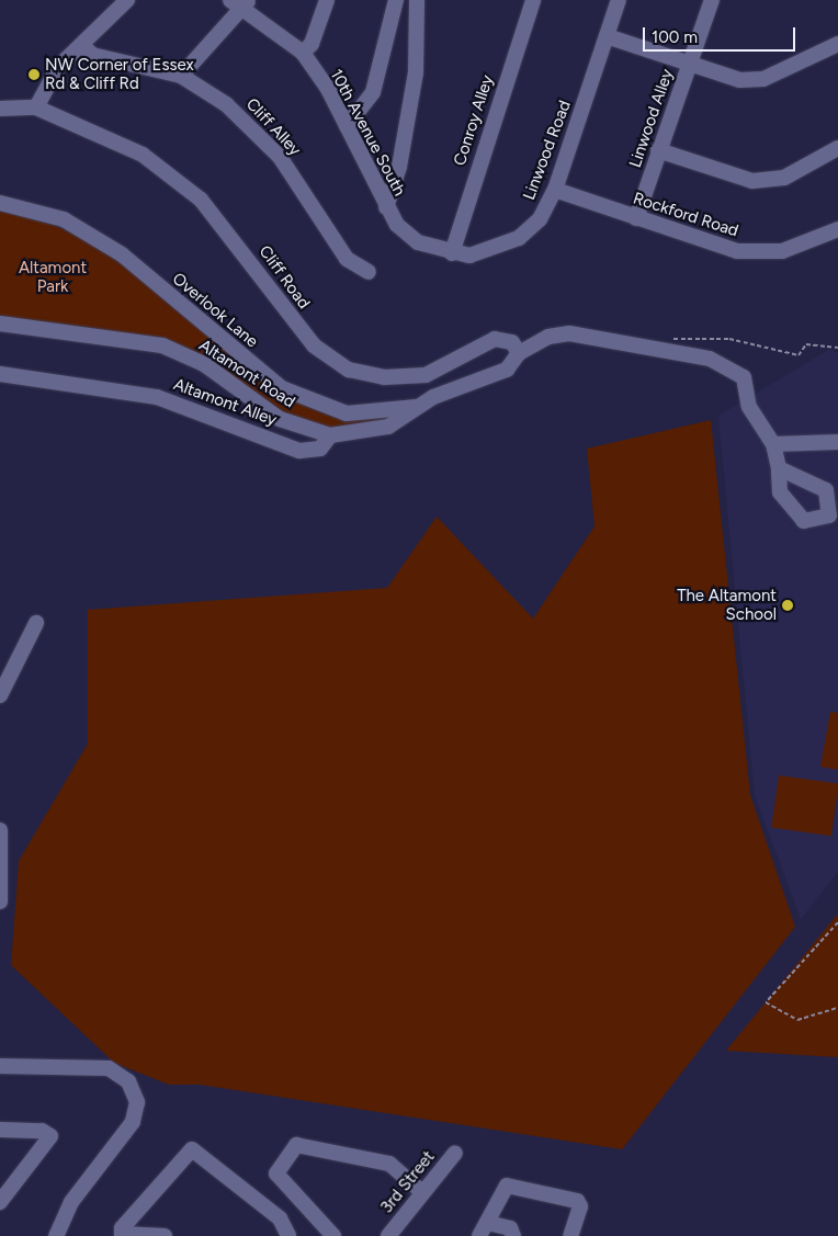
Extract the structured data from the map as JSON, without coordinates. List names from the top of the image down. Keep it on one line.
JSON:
{"streets":{"street":["Linwood Alley","Conroy Alley","Cliff Alley","10th Avenue South","Linwood Road","Rockford Road","Cliff Road","Overlook Lane","Altamont Road","Altamont Alley","3rd Street"]},"crossings":[["Linwood Alley","Rockford Road"],["Conroy Alley","10th Avenue South"],["Conroy Alley","Linwood Road"],["10th Avenue South","Linwood Road"],["Linwood Road","Rockford Road"],["Cliff Road","Altamont Road"],["Overlook Lane","Altamont Road"],["Altamont Road","Altamont Alley"]],"parks":["Altamont Park"],"places":["NW Corner of Essex Rd & Cliff Rd","The Altamont School"],"scale_bar":"100 m"}
